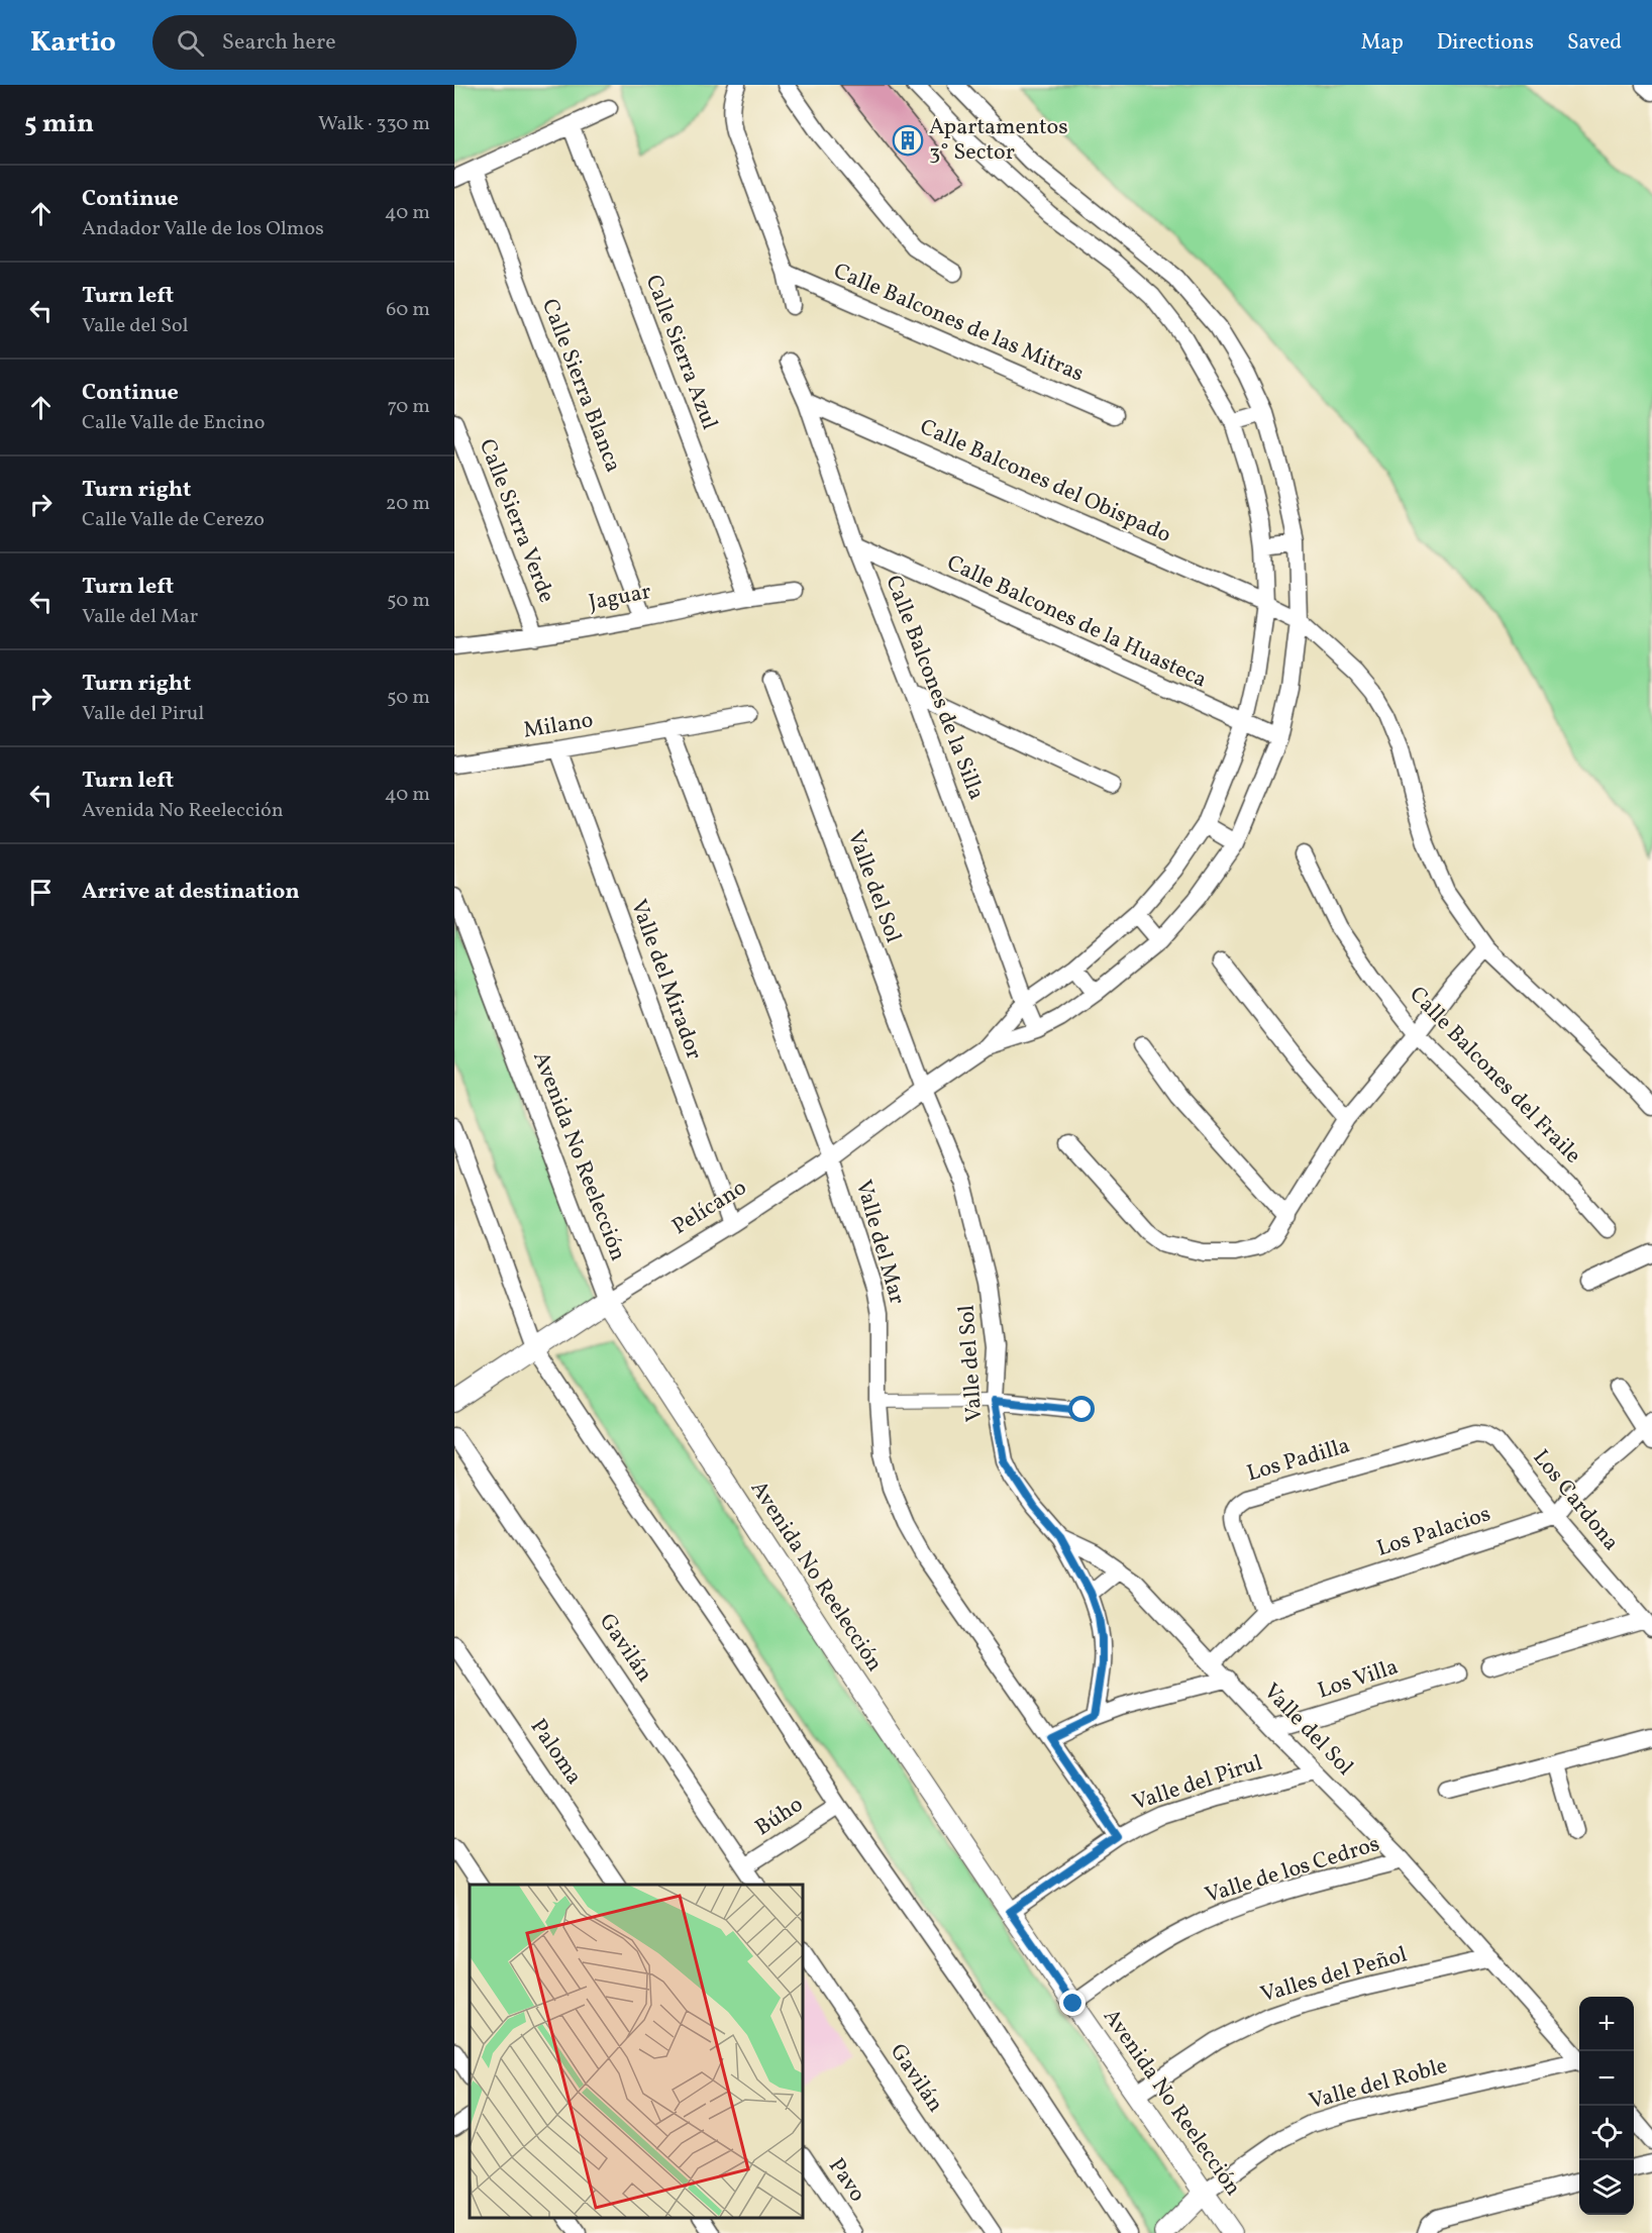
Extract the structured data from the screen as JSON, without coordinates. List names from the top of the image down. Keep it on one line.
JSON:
{"streets":{"street":["Calle Balcones de las Mitras","Calle Sierra Azul","Calle Sierra Blanca","Calle Balcones del Obispado","Calle Sierra Verde","Jaguar","Calle Balcones de la Huasteca","Calle Balcones de la Silla","Milano","Valle del Sol","Valle del Mirador","Calle Balcones del Fraile","Avenida No Reelección","Pelícano","Valle del Mar","Los Padilla","Los Cardona","Los Palacios","Gavilán","Los Villa","Paloma","Valle del Pirul","Búho","Valle de los Cedros","Valles del Peñol","Valle del Roble","Pavo"]},"crossings":[["Calle Sierra Azul","Jaguar"],["Calle Sierra Blanca","Jaguar"],["Calle Balcones del Obispado","Calle Balcones de la Silla"],["Calle Sierra Verde","Jaguar"],["Calle Balcones de la Huasteca","Calle Balcones de la Silla"],["Calle Balcones de la Silla","Pelícano"],["Milano","Valle del Mirador"],["Milano","Valle del Mar"],["Valle del Sol","Pelícano"],["Valle del Sol","Los Palacios"],["Valle del Sol","Los Villa"],["Valle del Sol","Valle del Pirul"],["Valle del Sol","Valle de los Cedros"],["Valle del Sol","Valles del Peñol"],["Valle del Mirador","Pelícano"],["Avenida No Reelección","Pelícano"],["Avenida No Reelección","Valle del Pirul"],["Avenida No Reelección","Valle de los Cedros"],["Avenida No Reelección","Valles del Peñol"],["Avenida No Reelección","Valle del Roble"],["Pelícano","Valle del Mar"],["Valle del Mar","Valle del Pirul"],["Los Padilla","Los Cardona"],["Los Padilla","Los Palacios"],["Los Cardona","Los Palacios"],["Gavilán","Búho"]],"places":{"building":["Apartamentos 3° Sector"]},"page":{"header":"Kartio","search":"Search here","nav":["Map","Directions","Saved"],"heading":["5 min","Walk · 330 m"],"list":[["Continue","Andador Valle de los Olmos","40 m"],["Turn left","Valle del Sol","60 m"],["Continue","Calle Valle de Encino","70 m"],["Turn right","Calle Valle de Cerezo","20 m"],["Turn left","Valle del Mar","50 m"],["Turn right","Valle del Pirul","50 m"],["Turn left","Avenida No Reelección","40 m"],"Arrive at destination"],"map_buttons":["+","−"]}}
